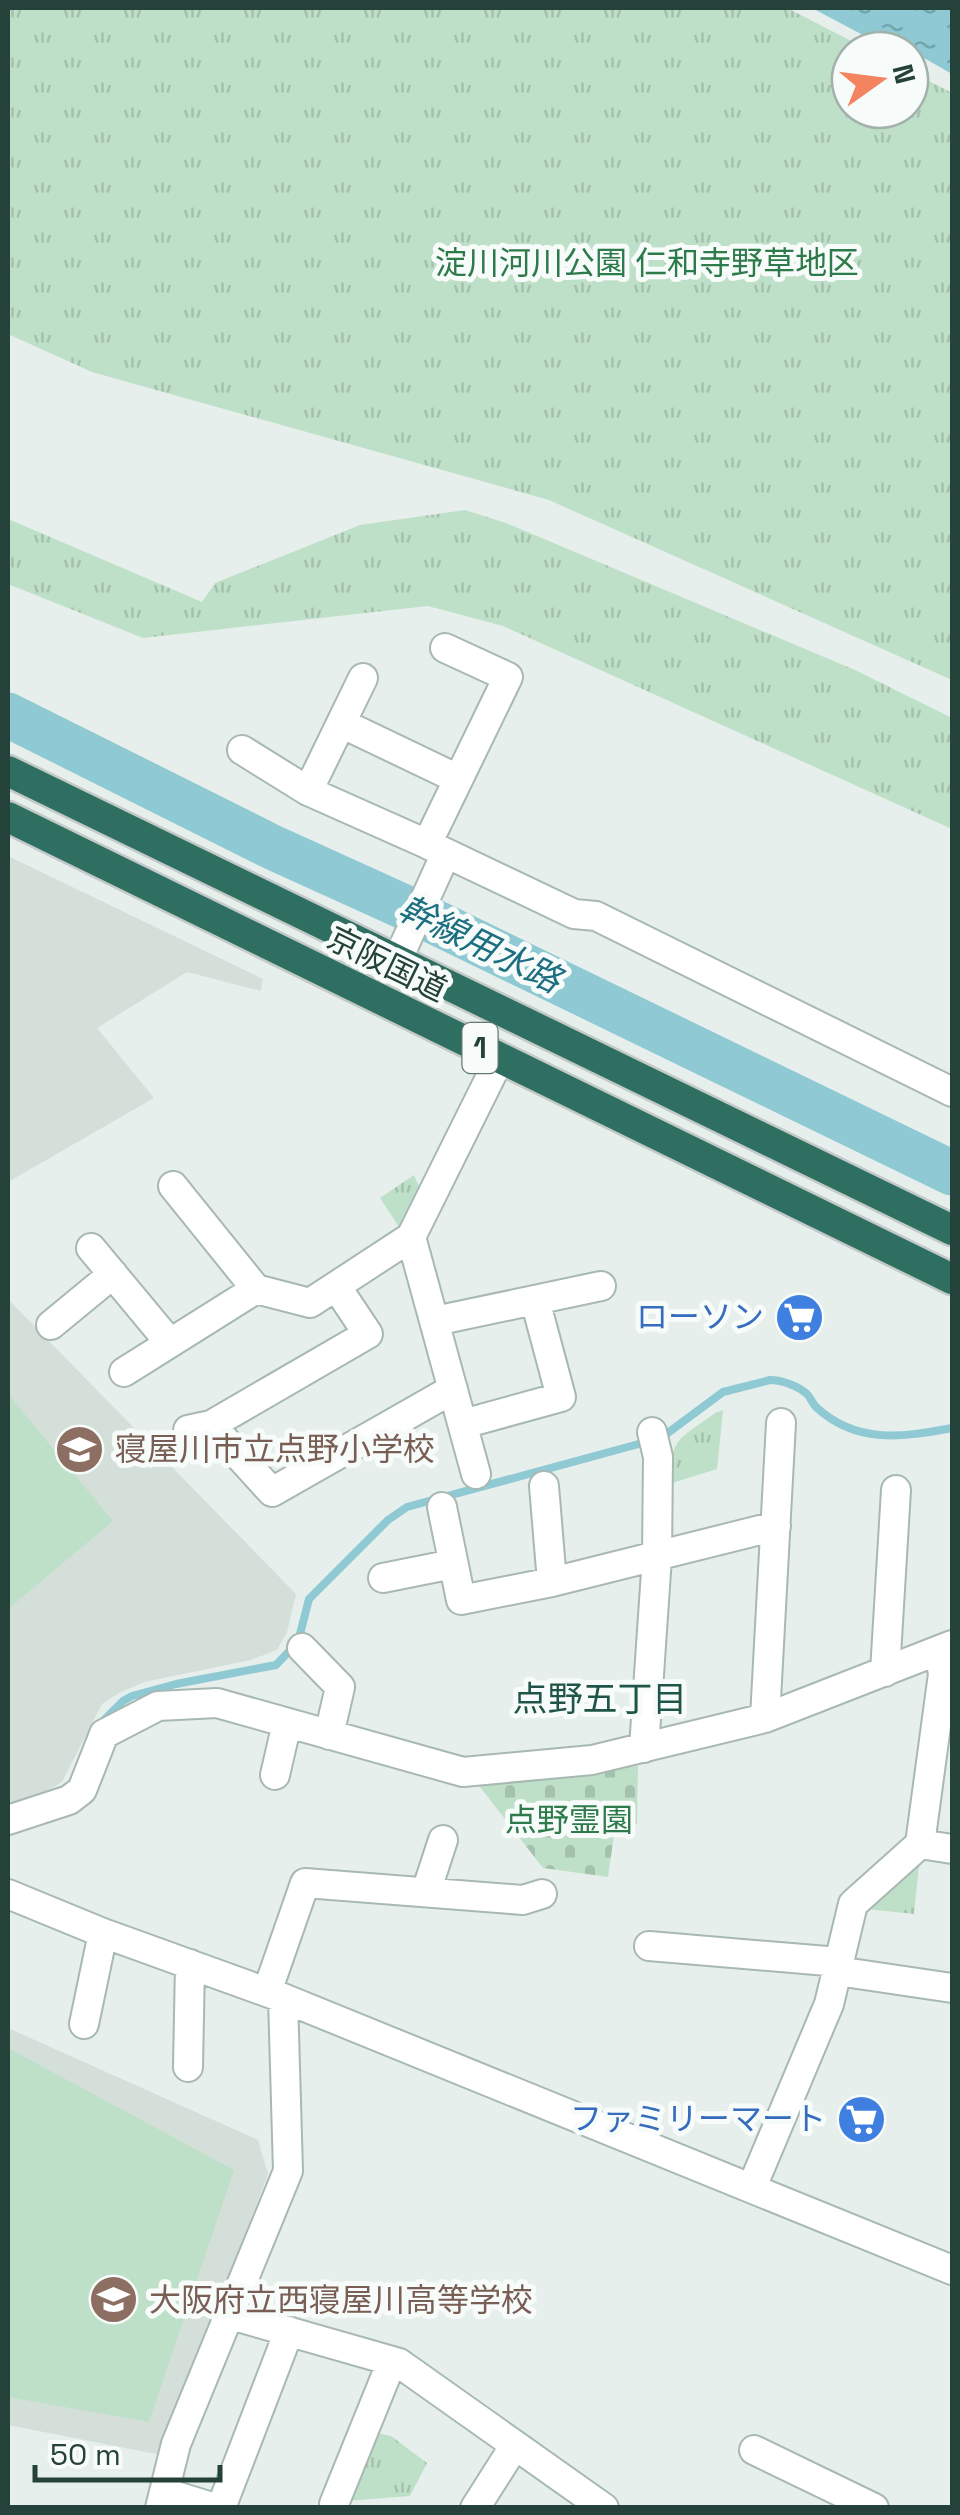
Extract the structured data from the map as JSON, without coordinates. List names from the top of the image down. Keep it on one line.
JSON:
{"streets":{"highway":["京阪国道","1"]},"districts":["点野五丁目"],"water":["幹線用水路"],"parks":["淀川河川公園 仁和寺野草地区","点野霊園"],"places":{"supermarket":["ローソン","ファミリーマート"],"school or university":["寝屋川市立点野小学校","大阪府立西寝屋川高等学校"]},"scale_bar":"50 m","north":"right"}
